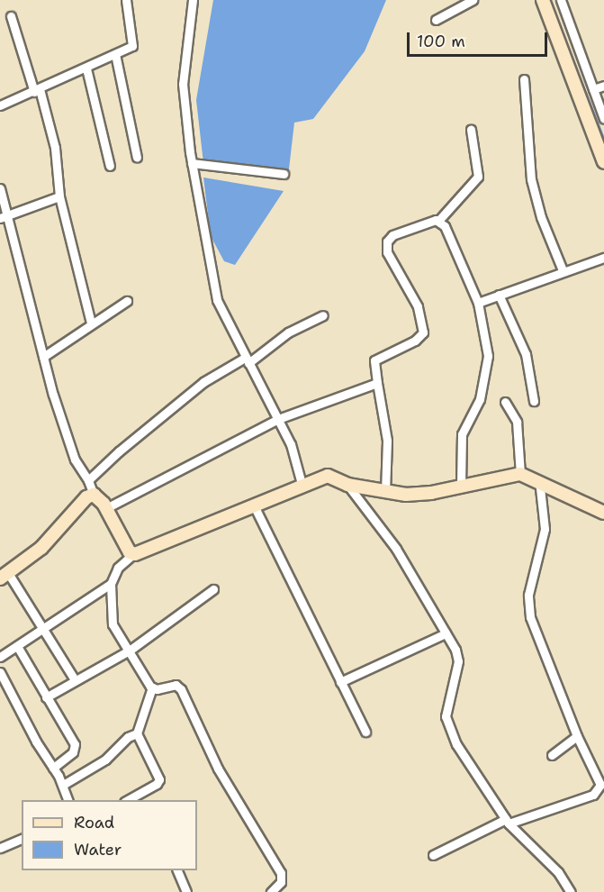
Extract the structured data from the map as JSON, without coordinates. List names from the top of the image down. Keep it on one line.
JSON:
{"legend":["Road","Water"],"scale_bar":"100 m"}
